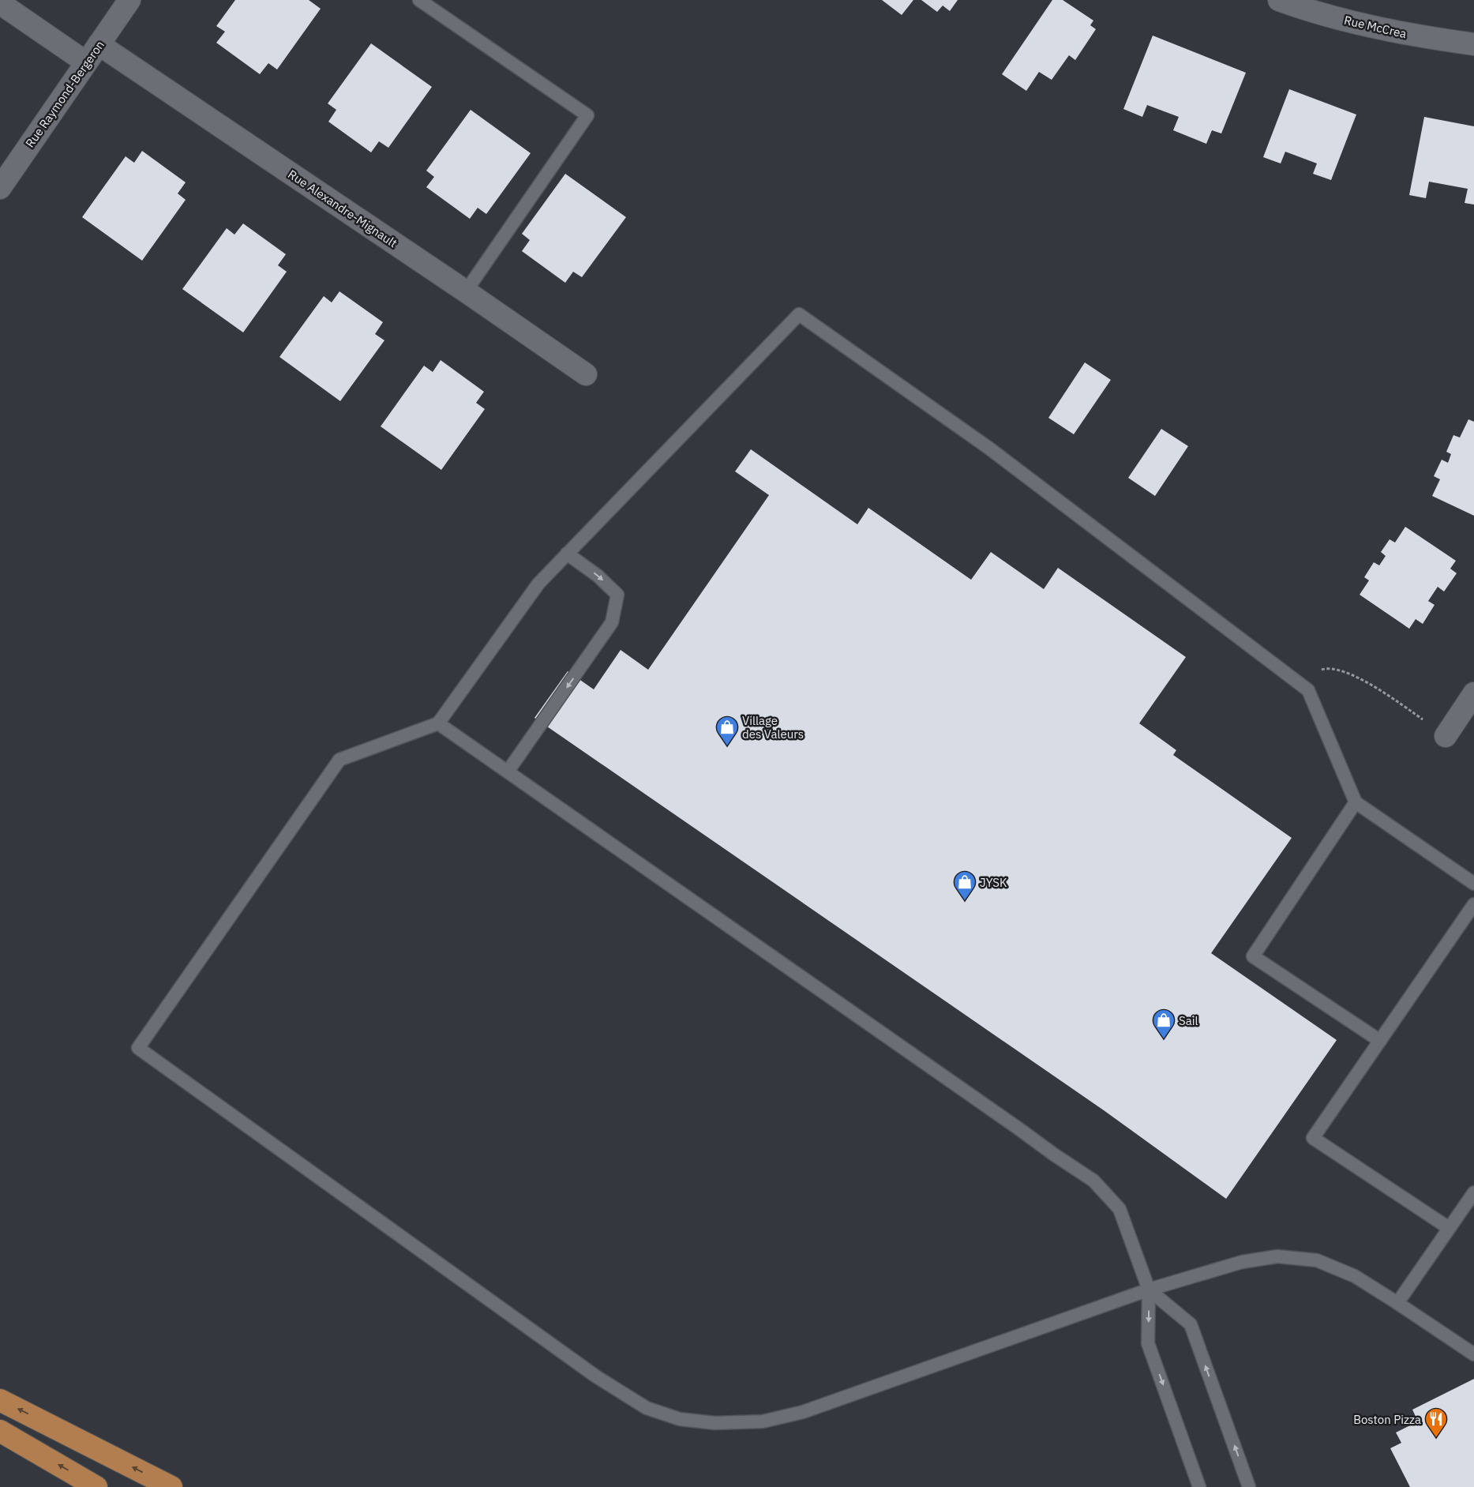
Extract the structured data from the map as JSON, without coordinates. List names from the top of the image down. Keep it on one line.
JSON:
{"streets":{"street":["Rue McCrea","Rue Raymond-Bergeron","Rue Alexandre-Mignault"]},"crossings":[["Rue Raymond-Bergeron","Rue Alexandre-Mignault"]],"places":{"shop":["Village des Valeurs","JYSK","Sail"],"restaurant":["Boston Pizza"]}}
